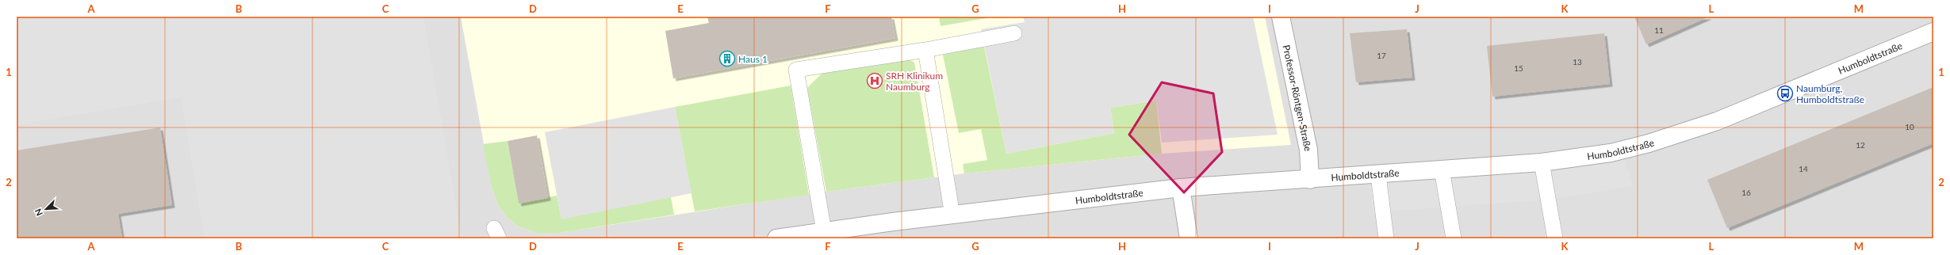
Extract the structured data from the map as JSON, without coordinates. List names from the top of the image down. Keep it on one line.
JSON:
{"streets":{"street":["Humboldtstraße","Professor-Röntgen-Straße"]},"crossings":[["Humboldtstraße","Professor-Röntgen-Straße"]],"places":{"building":["Haus 1"],"hospital":["SRH Klinikum Naumburg"],"bus stop":["Naumburg, Humboldtstraße"]},"house_numbers":["11","17","13","15","10","12","14","16"],"north":"bottom left","grid":{"columns":["A","B","C","D","E","F","G","H","I","J","K","L","M"],"rows":["1","2"]}}
